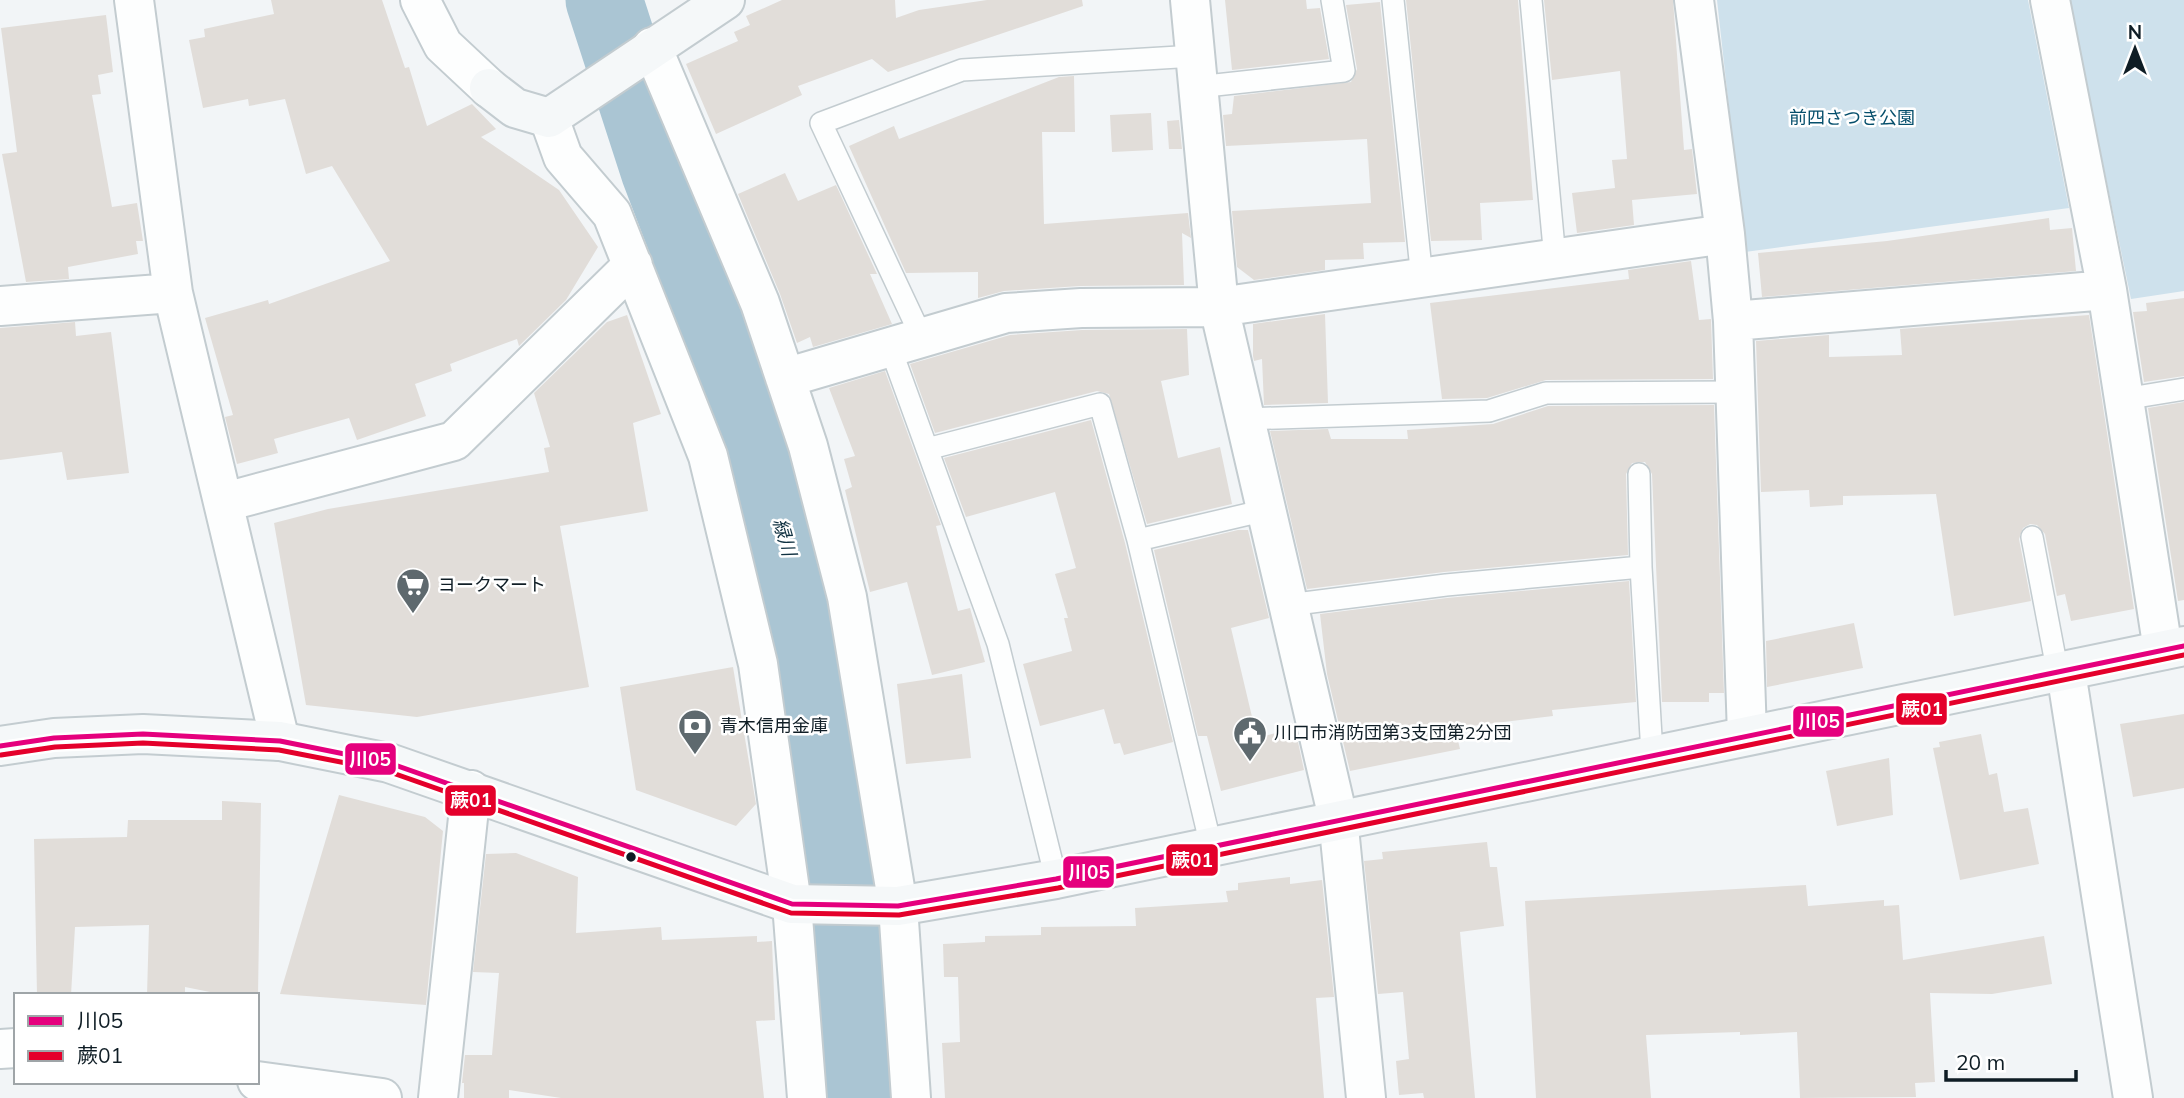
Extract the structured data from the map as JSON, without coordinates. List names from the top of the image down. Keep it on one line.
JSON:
{"water":["緑川"],"parks":["前四さつき公園"],"places":{"supermarket":["ヨークマート"],"bank":["青木信用金庫"],"public building":["川口市消防団第3支団第2分団"]},"lines":["transit line 川05","transit line 蕨01"],"legend":["川05","蕨01"],"scale_bar":"20 m","north":"top"}
